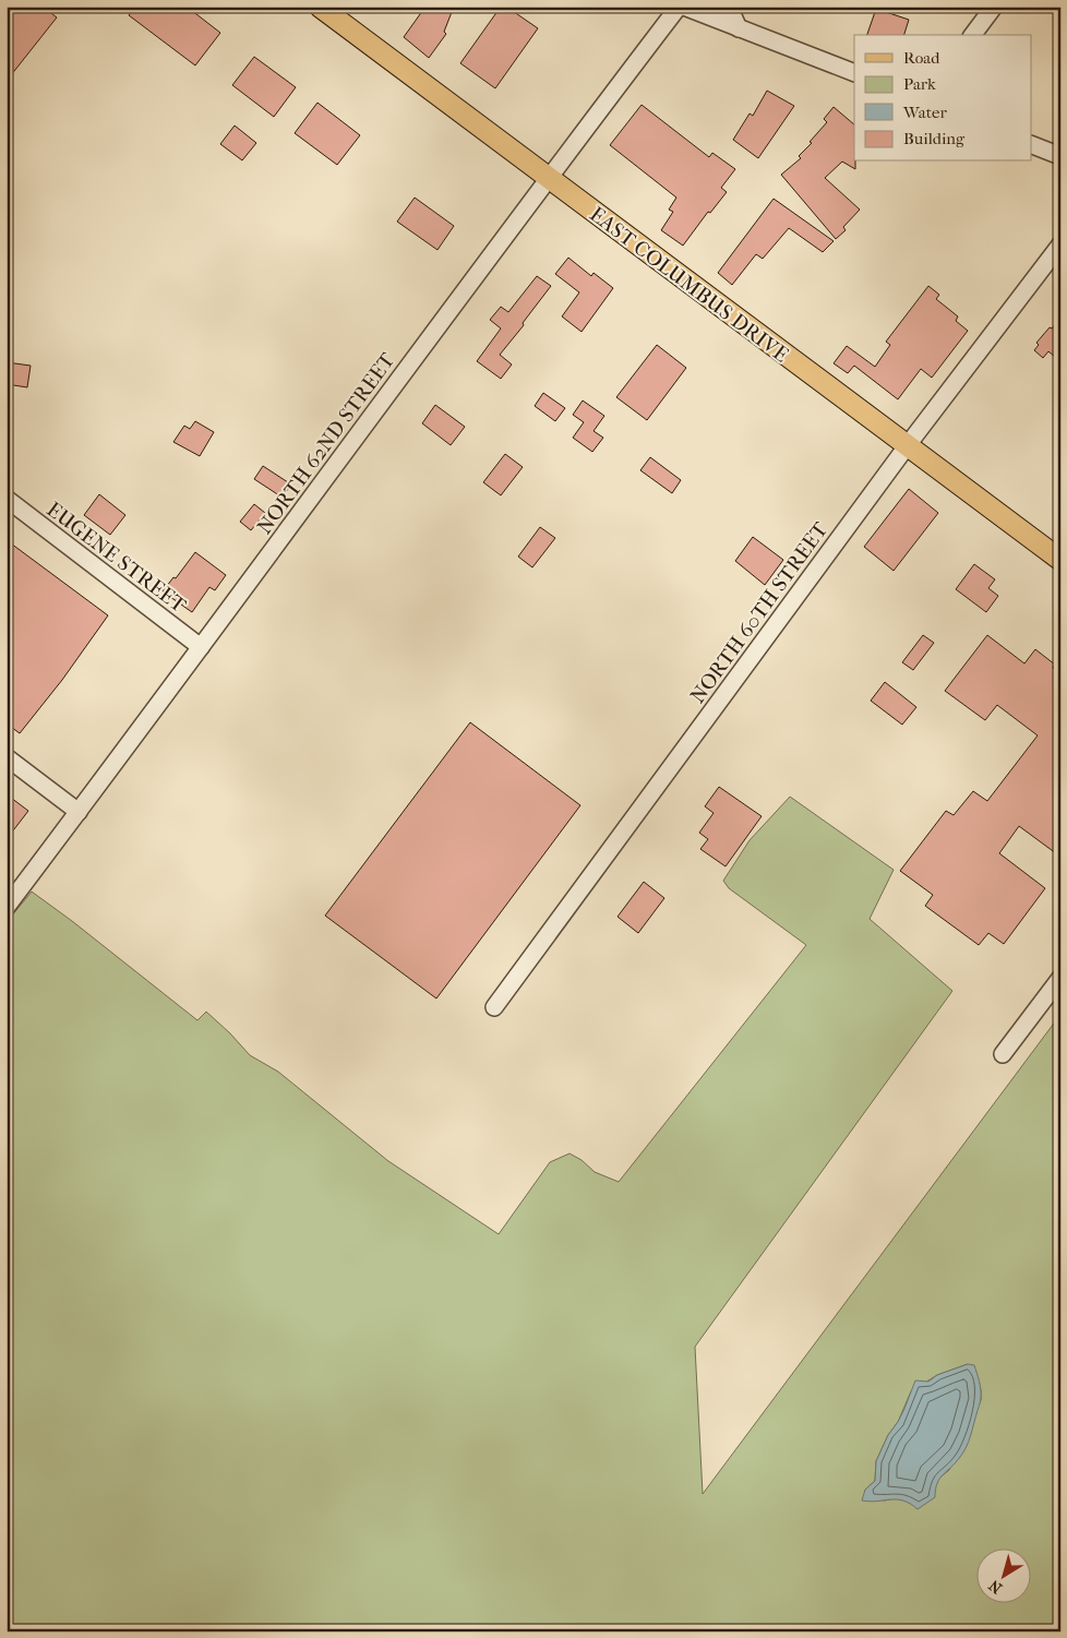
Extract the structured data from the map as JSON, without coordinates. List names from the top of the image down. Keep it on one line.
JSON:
{"streets":{"main road":["EAST COLUMBUS DRIVE"],"street":["NORTH 62ND STREET","EUGENE STREET","NORTH 60TH STREET"]},"crossings":[["EAST COLUMBUS DRIVE","NORTH 62ND STREET"],["EAST COLUMBUS DRIVE","NORTH 60TH STREET"],["NORTH 62ND STREET","EUGENE STREET"]],"legend":["Road","Park","Water","Building"],"north":"bottom left"}
